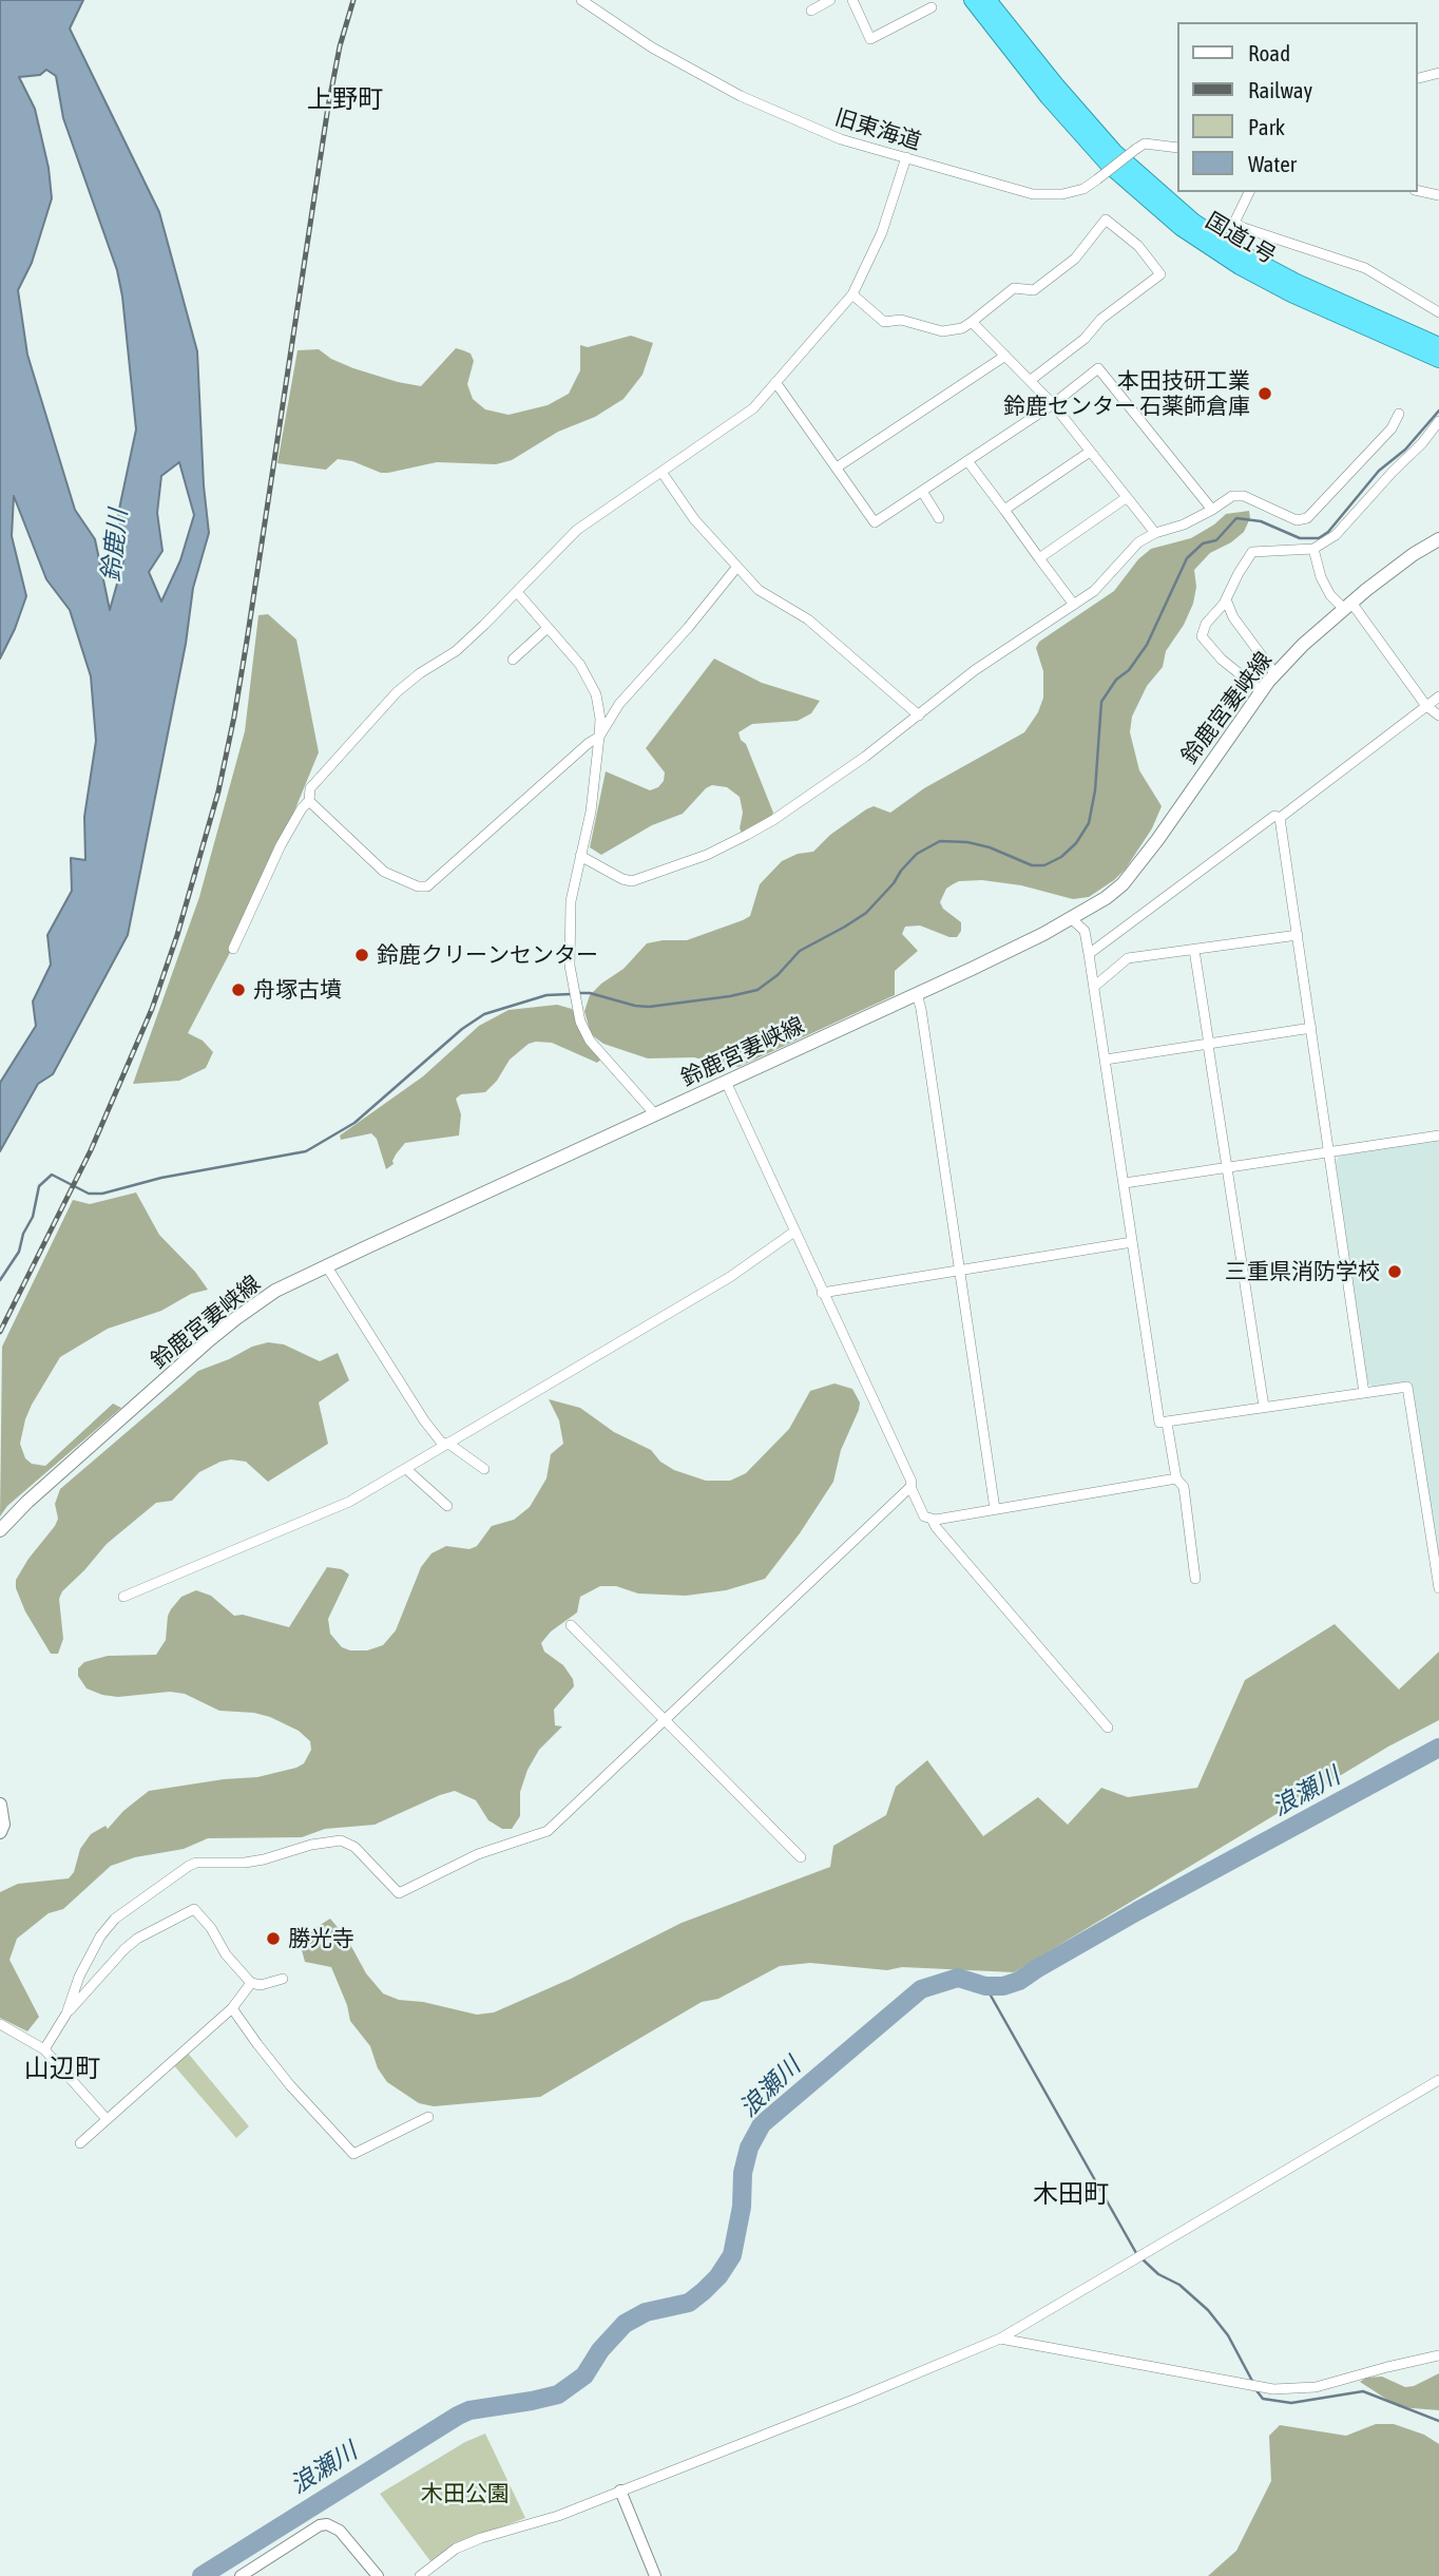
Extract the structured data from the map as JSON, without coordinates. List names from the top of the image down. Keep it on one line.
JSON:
{"streets":{"highway":["国道1号"],"main road":["鈴鹿宮妻峡線"],"street":["旧東海道"]},"districts":["上野町","山辺町","木田町"],"water":["鈴鹿川","浪瀬川"],"parks":["木田公園"],"places":["本田技研工業 鈴鹿センター 石薬師倉庫","鈴鹿クリーンセンター","舟塚古墳","三重県消防学校","勝光寺"],"legend":["Road","Railway","Park","Water"]}
